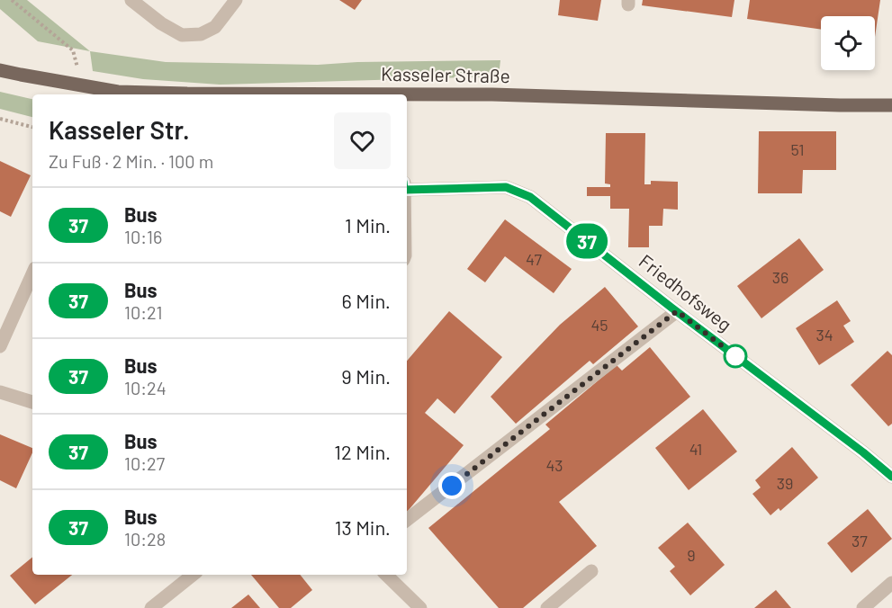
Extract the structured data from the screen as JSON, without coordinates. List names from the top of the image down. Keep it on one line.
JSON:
{"streets":{"main road":["Kasseler Straße"],"street":["Friedhofsweg"]},"lines":["bus line 37"],"house_numbers":["51","47","36","45","34","41","43","39","37","9"],"page":{"on_map":"37","heading":["Kasseler Str.","Zu Fuß · 2 Min. · 100 m"],"list":[{"mark":"37","name":"Bus","note":"10:16","value":"1 Min."},{"mark":"37","name":"Bus","note":"10:21","value":"6 Min."},{"mark":"37","name":"Bus","note":"10:24","value":"9 Min."},{"mark":"37","name":"Bus","note":"10:27","value":"12 Min."},{"mark":"37","name":"Bus","note":"10:28","value":"13 Min."}]}}
